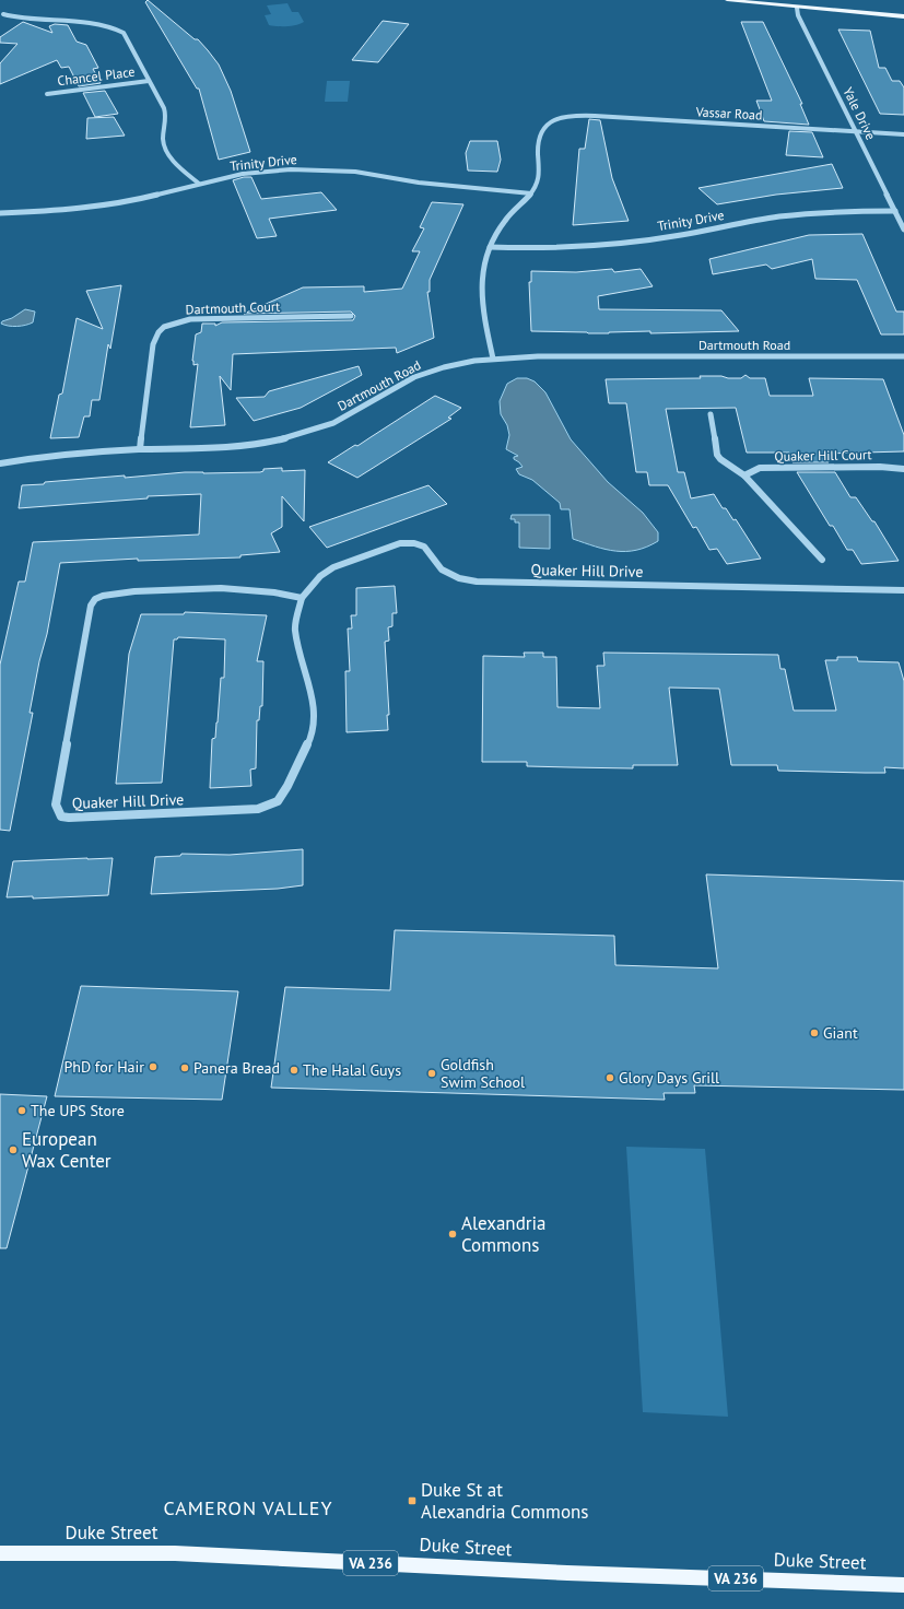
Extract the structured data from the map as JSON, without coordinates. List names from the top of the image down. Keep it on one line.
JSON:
{"streets":{"main road":["Duke Street","VA 236"],"street":["Chancel Place","Vassar Road","Yale Drive","Trinity Drive","Dartmouth Court","Dartmouth Road","Quaker Hill Court","Quaker Hill Drive"]},"crossings":[["Vassar Road","Yale Drive"],["Vassar Road","Trinity Drive"],["Yale Drive","Trinity Drive"],["Dartmouth Court","Dartmouth Road"]],"districts":["CAMERON VALLEY"],"places":{"other":["Giant","PhD for Hair","Panera Bread","The Halal Guys","Goldfish Swim School","Glory Days Grill","The UPS Store","European Wax Center","Alexandria Commons"],"transit":["Duke St at Alexandria Commons"]}}
